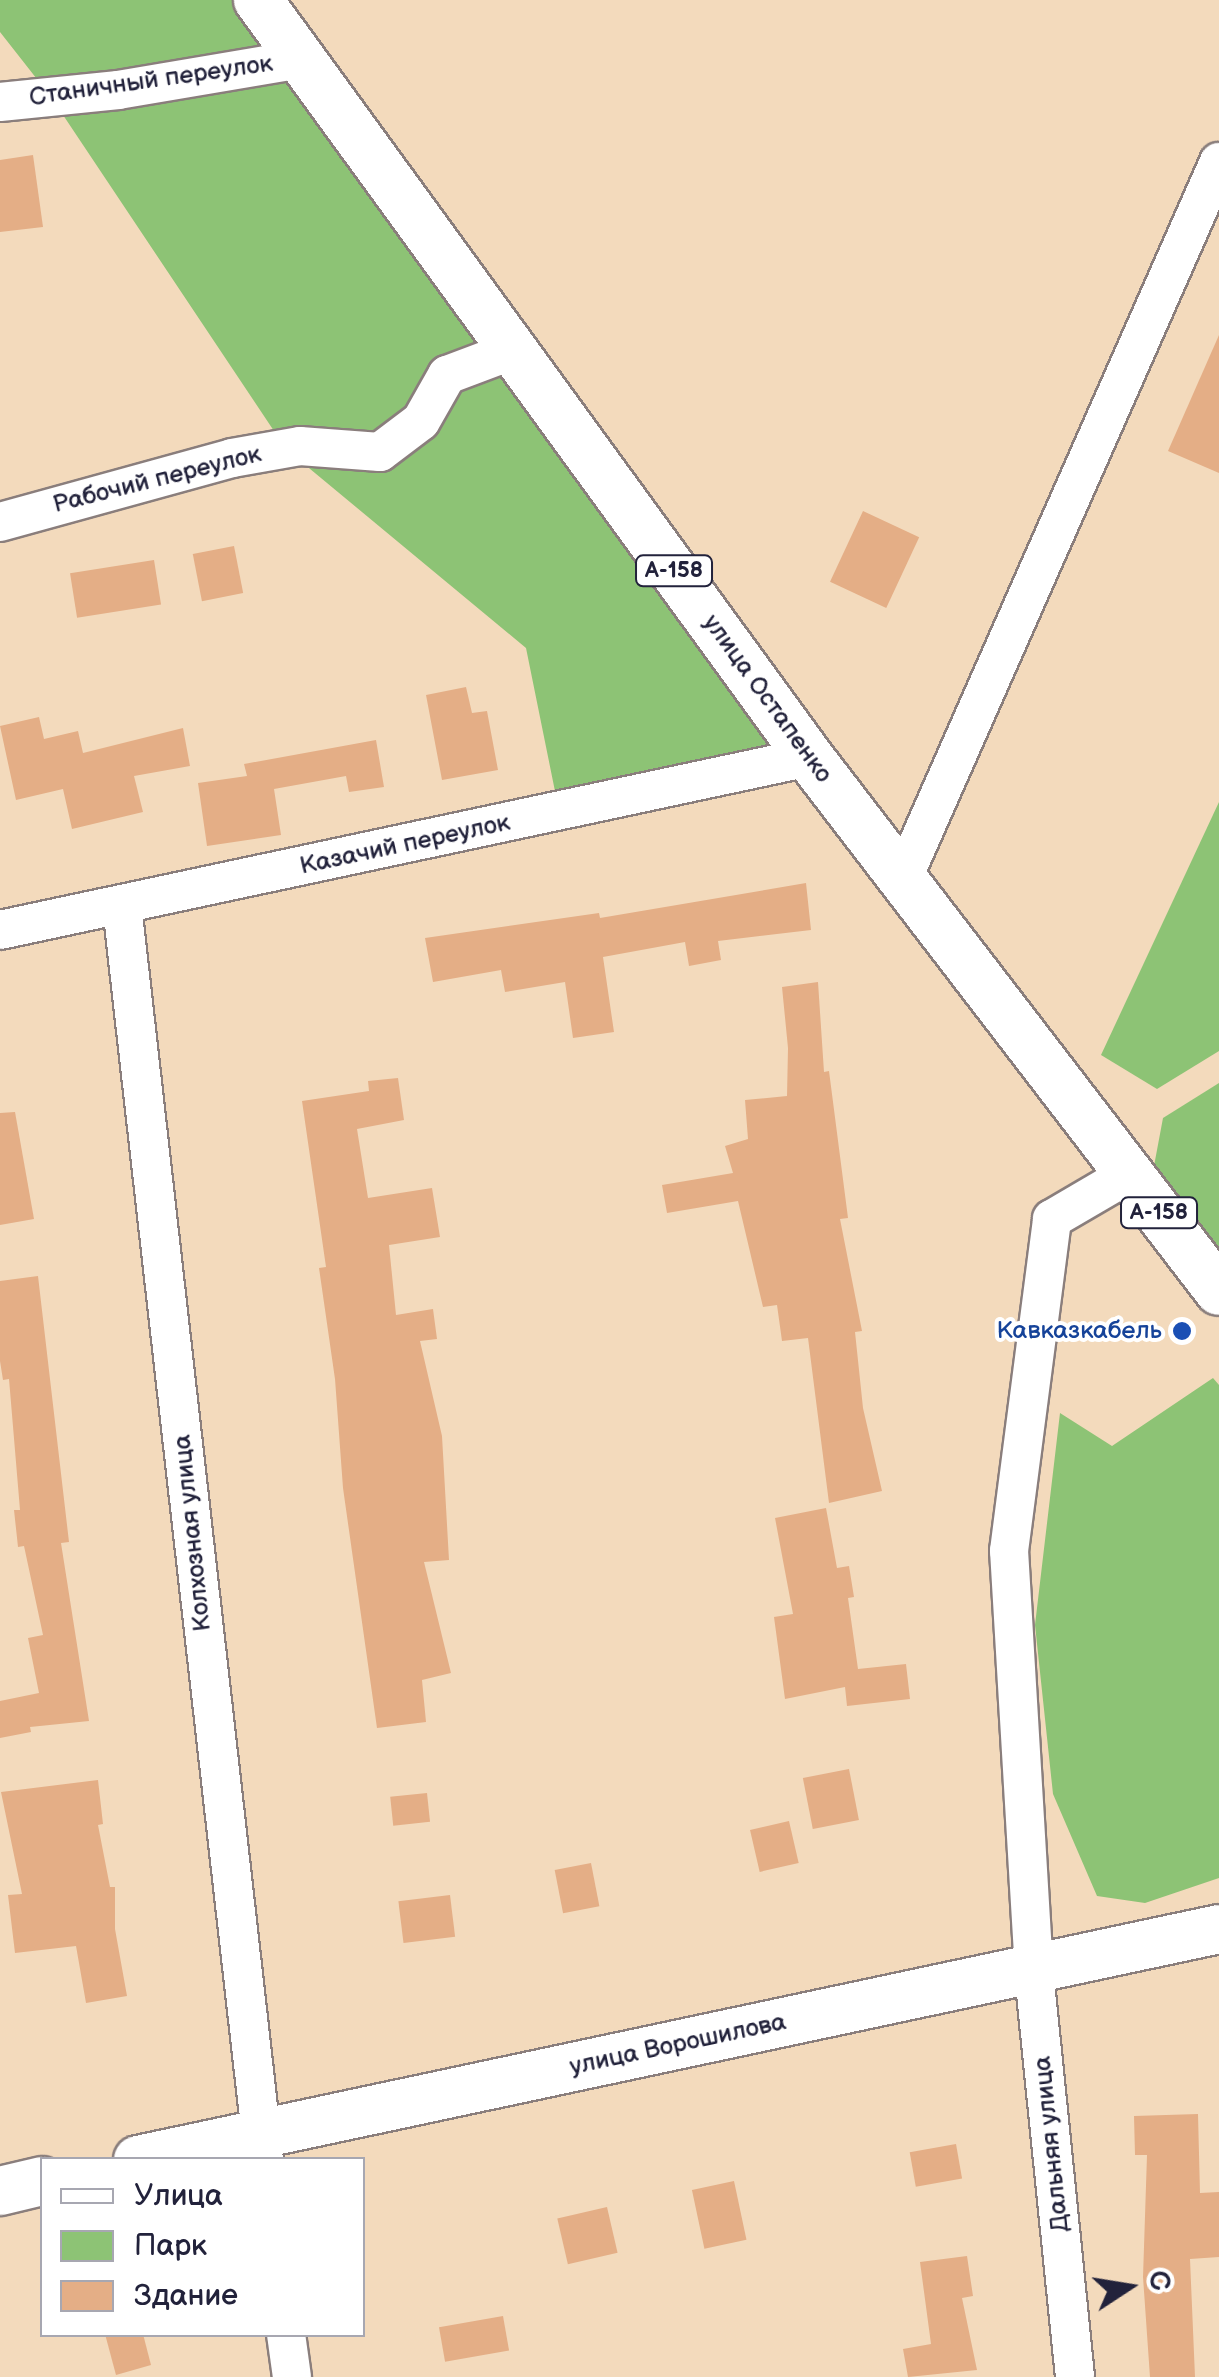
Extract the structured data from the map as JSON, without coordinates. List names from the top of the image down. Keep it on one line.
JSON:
{"streets":{"main road":["А-158","улица Остапенко","улица Ворошилова"],"street":["Станичный переулок","Рабочий переулок","Казачий переулок","Колхозная улица","Дальняя улица"]},"crossings":[["Станичный переулок","улица Остапенко"],["Рабочий переулок","улица Остапенко"],["улица Остапенко","Казачий переулок"],["улица Остапенко","Дальняя улица"],["Казачий переулок","Колхозная улица"],["Колхозная улица","улица Ворошилова"],["улица Ворошилова","Дальняя улица"]],"places":["Кавказкабель"],"legend":["Улица","Парк","Здание"],"north":"right"}
